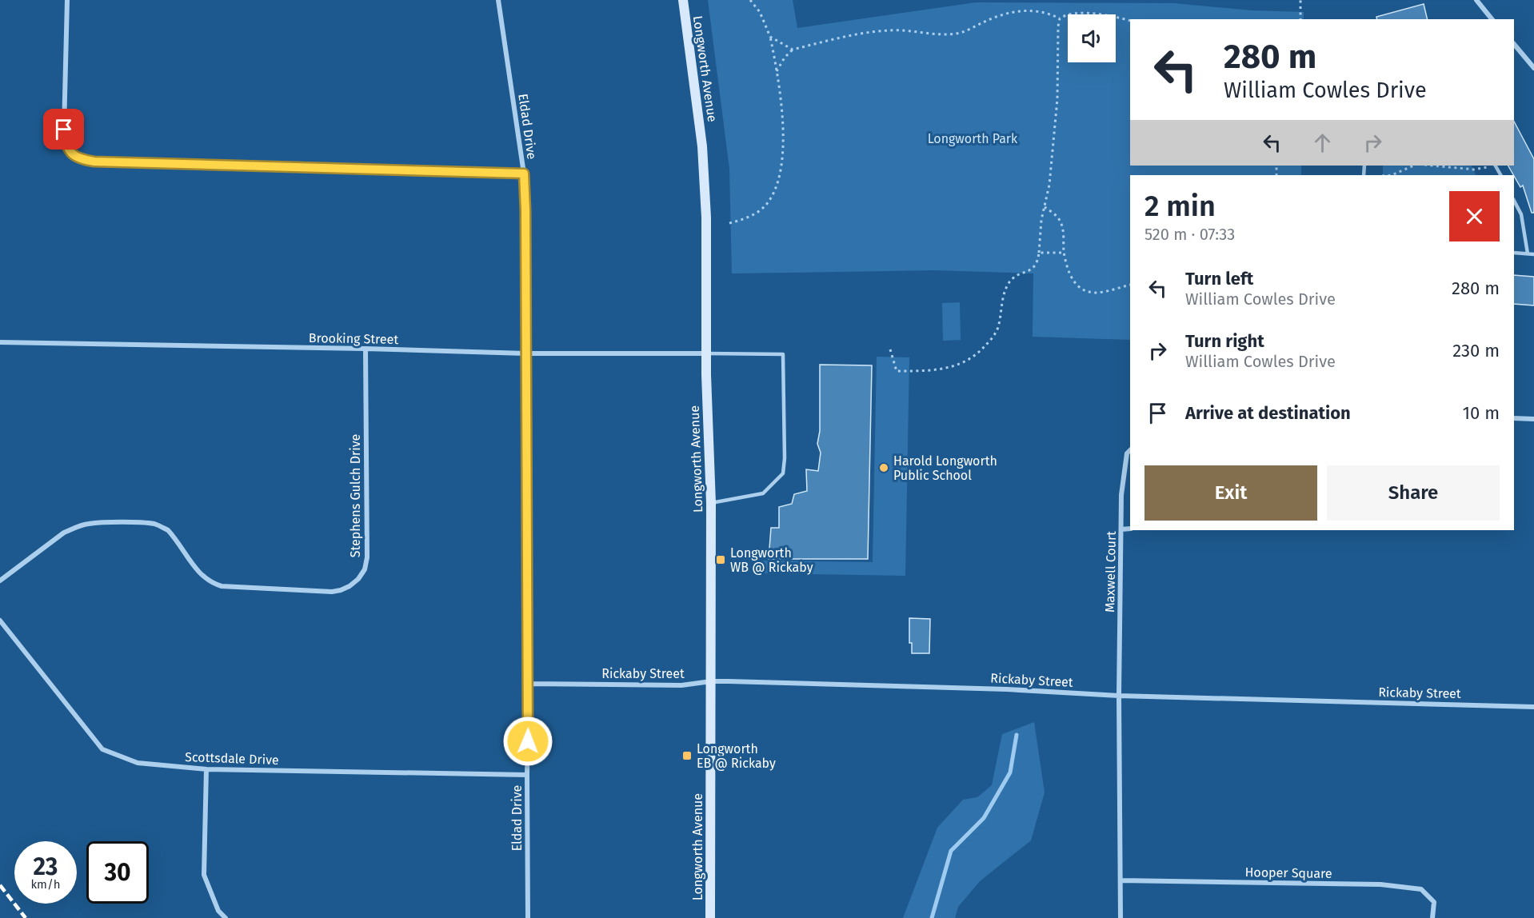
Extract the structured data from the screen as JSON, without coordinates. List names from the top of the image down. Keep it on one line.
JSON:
{"streets":{"street":["Longworth Avenue","Eldad Drive","Brooking Street","Stephens Gulch Drive","Maxwell Court","Rickaby Street","Scottsdale Drive","Hooper Square"]},"crossings":[["Longworth Avenue","Brooking Street"],["Longworth Avenue","Rickaby Street"],["Eldad Drive","Brooking Street"],["Eldad Drive","Rickaby Street"],["Eldad Drive","Scottsdale Drive"],["Brooking Street","Stephens Gulch Drive"],["Maxwell Court","Rickaby Street"]],"parks":["Longworth Park"],"places":{"other":["Harold Longworth Public School"],"transit":["Longworth WB @ Rickaby","Longworth EB @ Rickaby"]},"page":{"turn":["280 m","William Cowles Drive"],"heading":["2 min","520 m · 07:33"],"list":[{"name":"Turn left","note":"William Cowles Drive","value":"280 m"},{"name":"Turn right","note":"William Cowles Drive","value":"230 m"},{"name":"Arrive at destination","value":"10 m"}],"buttons":["Exit","Share"],"speed":"23 km/h","limit":"30"}}
